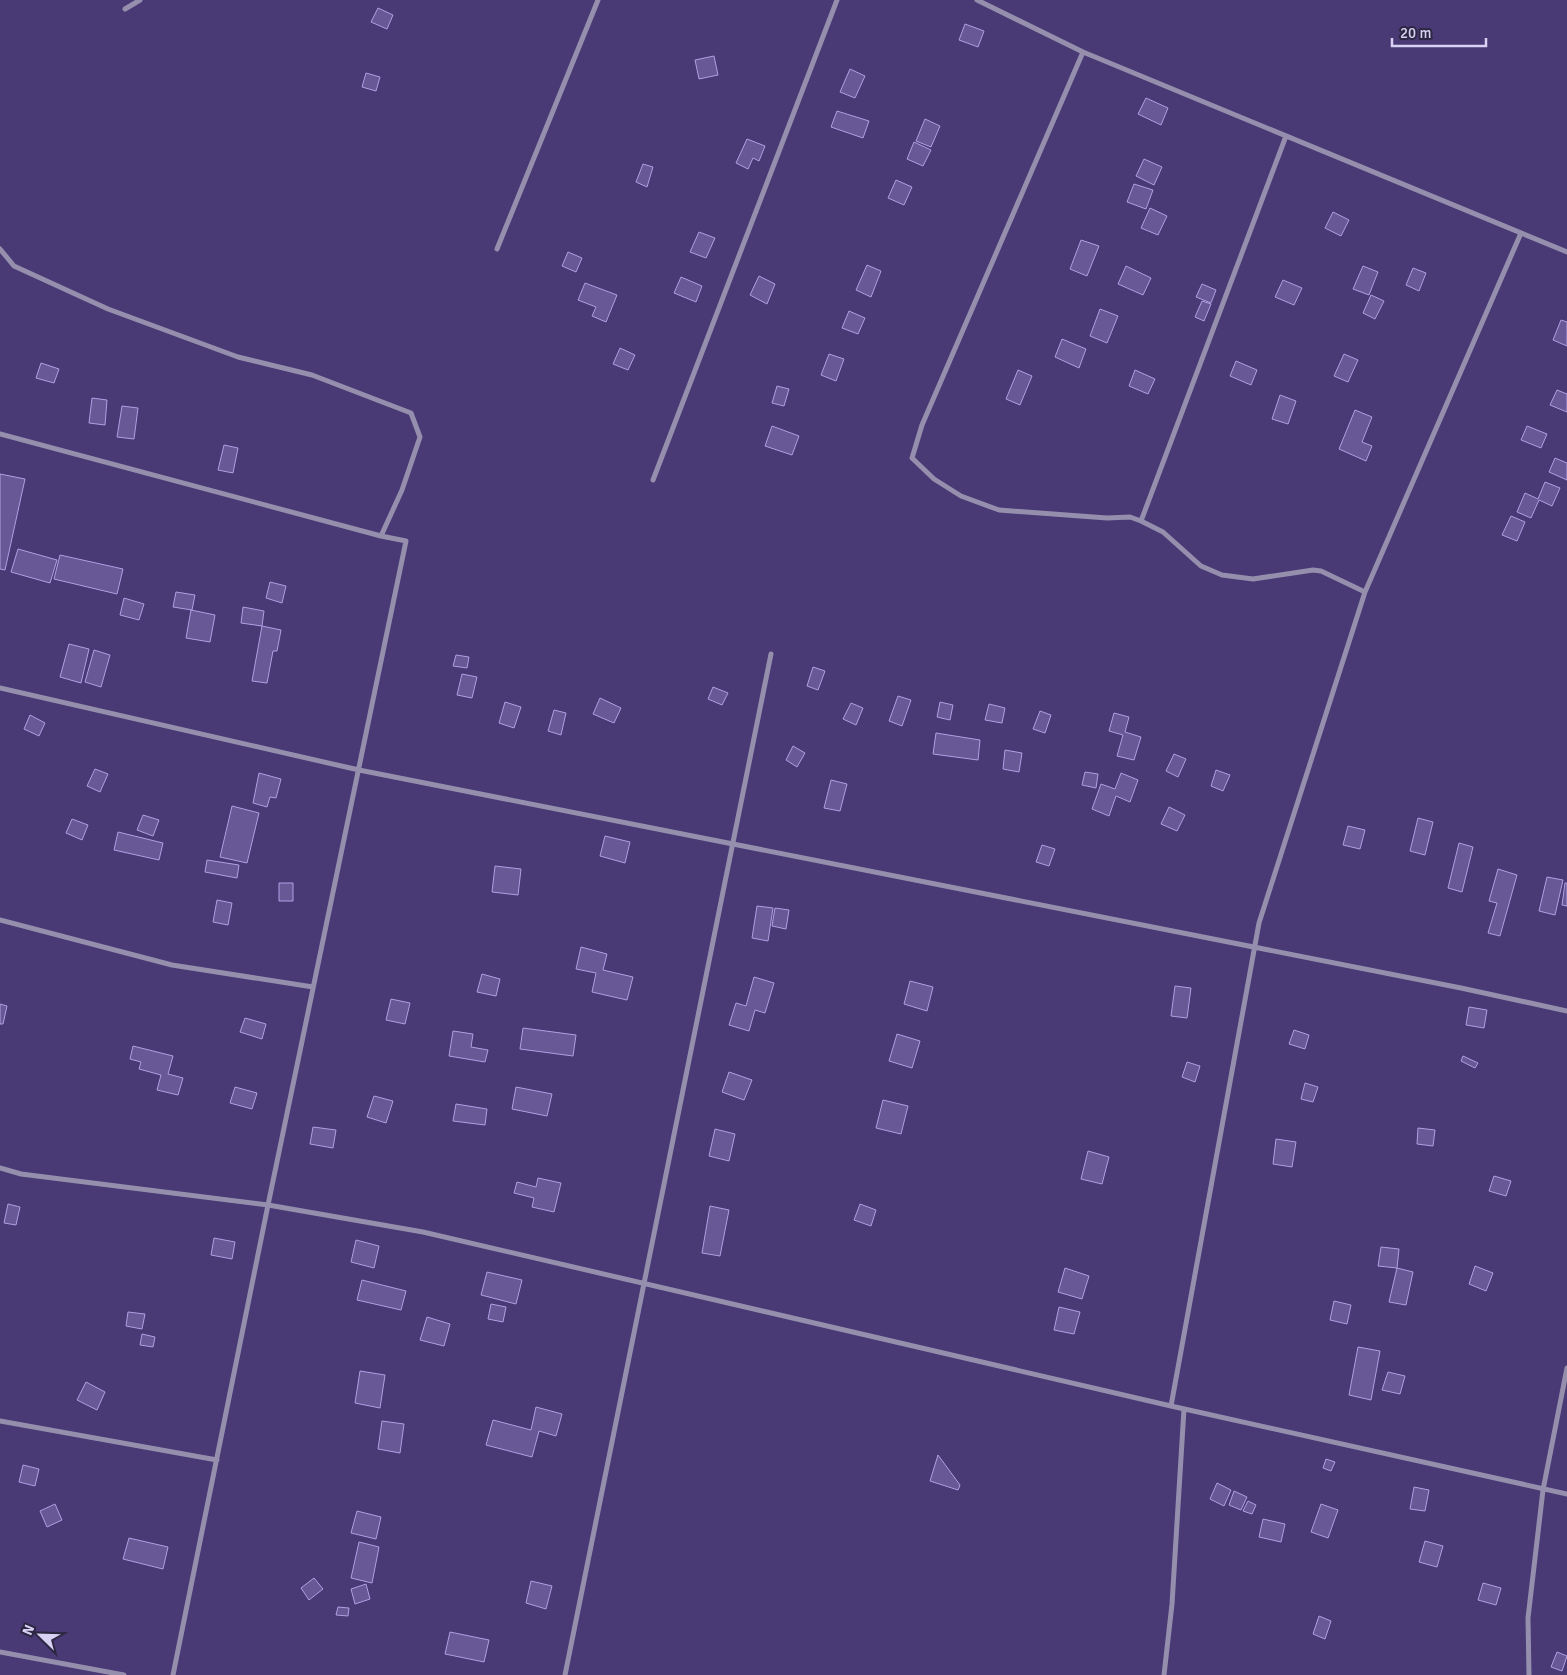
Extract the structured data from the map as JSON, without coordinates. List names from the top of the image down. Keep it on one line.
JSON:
{"scale_bar":"20 m","north":"top left"}
